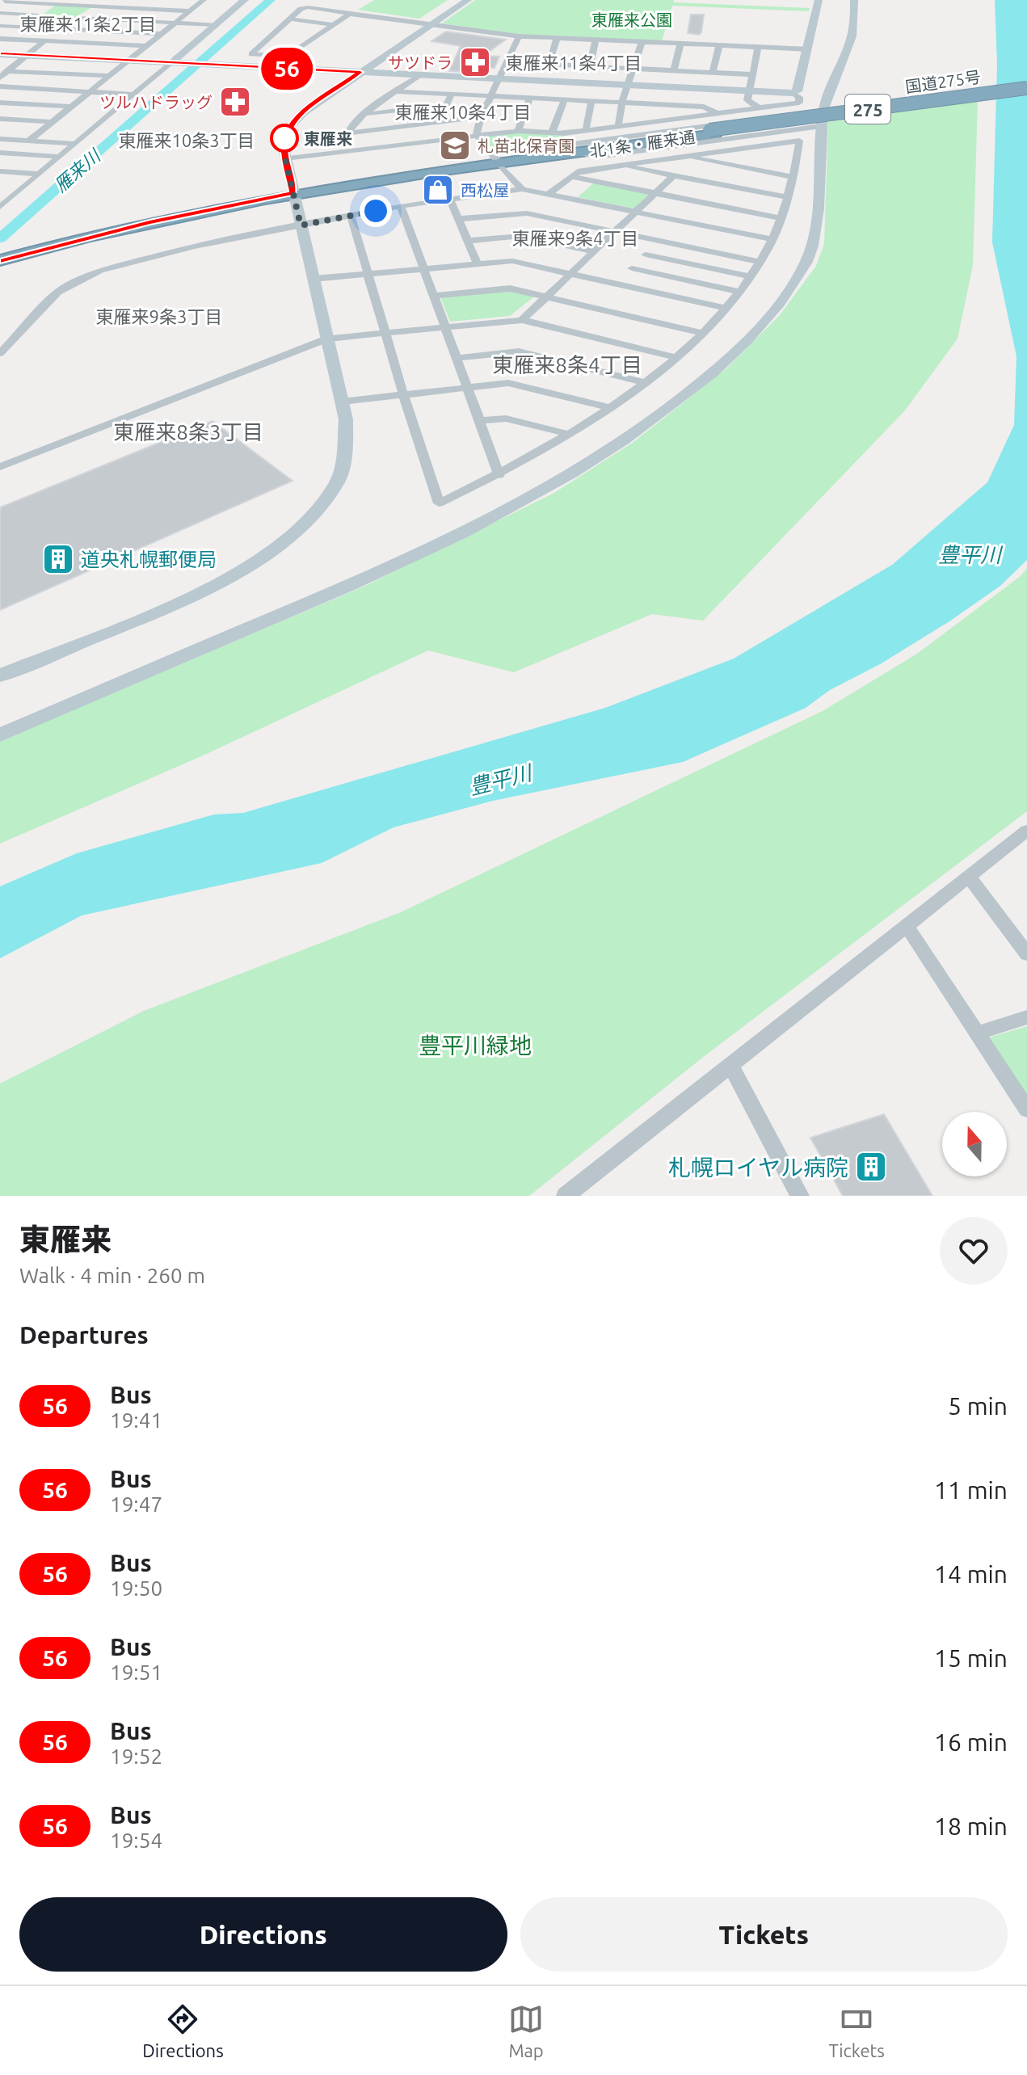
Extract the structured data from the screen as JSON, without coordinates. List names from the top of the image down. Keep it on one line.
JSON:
{"streets":{"highway":["国道275号","275","北1条・雁来通"]},"crossings":[["国道275号","北1条・雁来通"]],"districts":["東雁来11条2丁目","東雁来11条4丁目","東雁来10条4丁目","東雁来10条3丁目","東雁来9条4丁目","東雁来9条3丁目","東雁来8条4丁目","東雁来8条3丁目"],"water":["雁来川","豊平川"],"parks":["東雁来公園","豊平川緑地"],"places":{"pharmacy":["サツドラ","ツルハドラッグ"],"other":["東雁来"],"school or university":["札苗北保育園"],"shop":["西松屋"],"building":["道央札幌郵便局","札幌ロイヤル病院"]},"lines":["bus line 56"],"north":"top","page":{"on_map":"56","heading":[["東雁来","Walk · 4 min · 260 m"],"Departures"],"list":[{"mark":"56","name":"Bus","note":"19:41","value":"5 min"},{"mark":"56","name":"Bus","note":"19:47","value":"11 min"},{"mark":"56","name":"Bus","note":"19:50","value":"14 min"},{"mark":"56","name":"Bus","note":"19:51","value":"15 min"},{"mark":"56","name":"Bus","note":"19:52","value":"16 min"},{"mark":"56","name":"Bus","note":"19:54","value":"18 min"}],"buttons":["Directions","Tickets"],"tabs":["Directions","Map","Tickets"]}}
